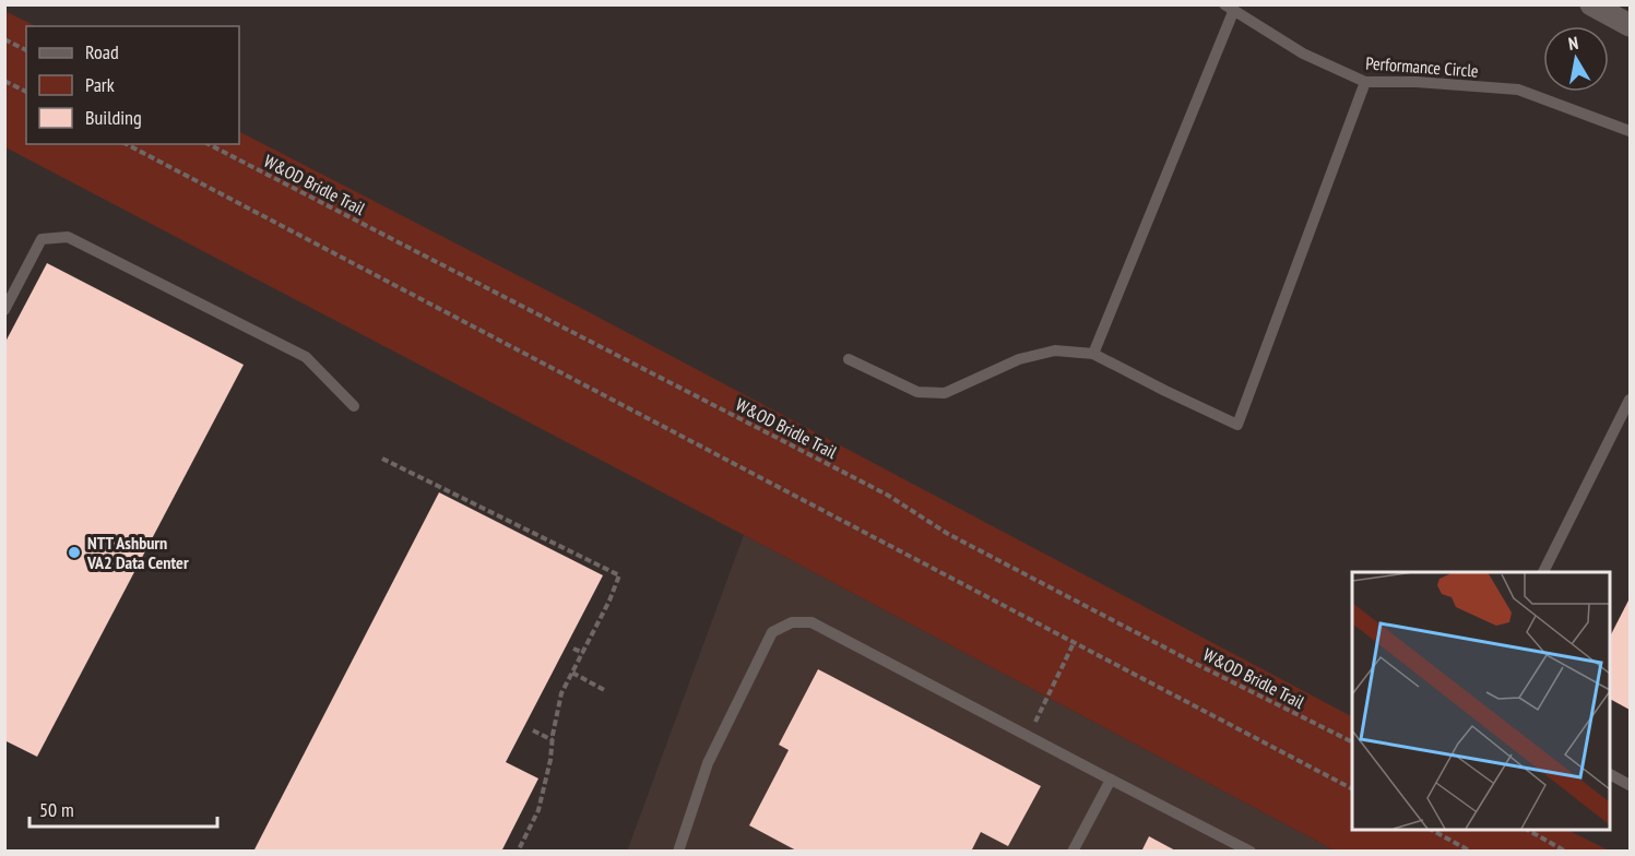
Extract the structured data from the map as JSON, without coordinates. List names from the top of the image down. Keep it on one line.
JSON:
{"streets":{"lane":["Performance Circle"],"path":["W&OD Bridle Trail"]},"places":["NTT Ashburn VA2 Data Center"],"legend":["Road","Park","Building"],"scale_bar":"50 m","north":"top"}
